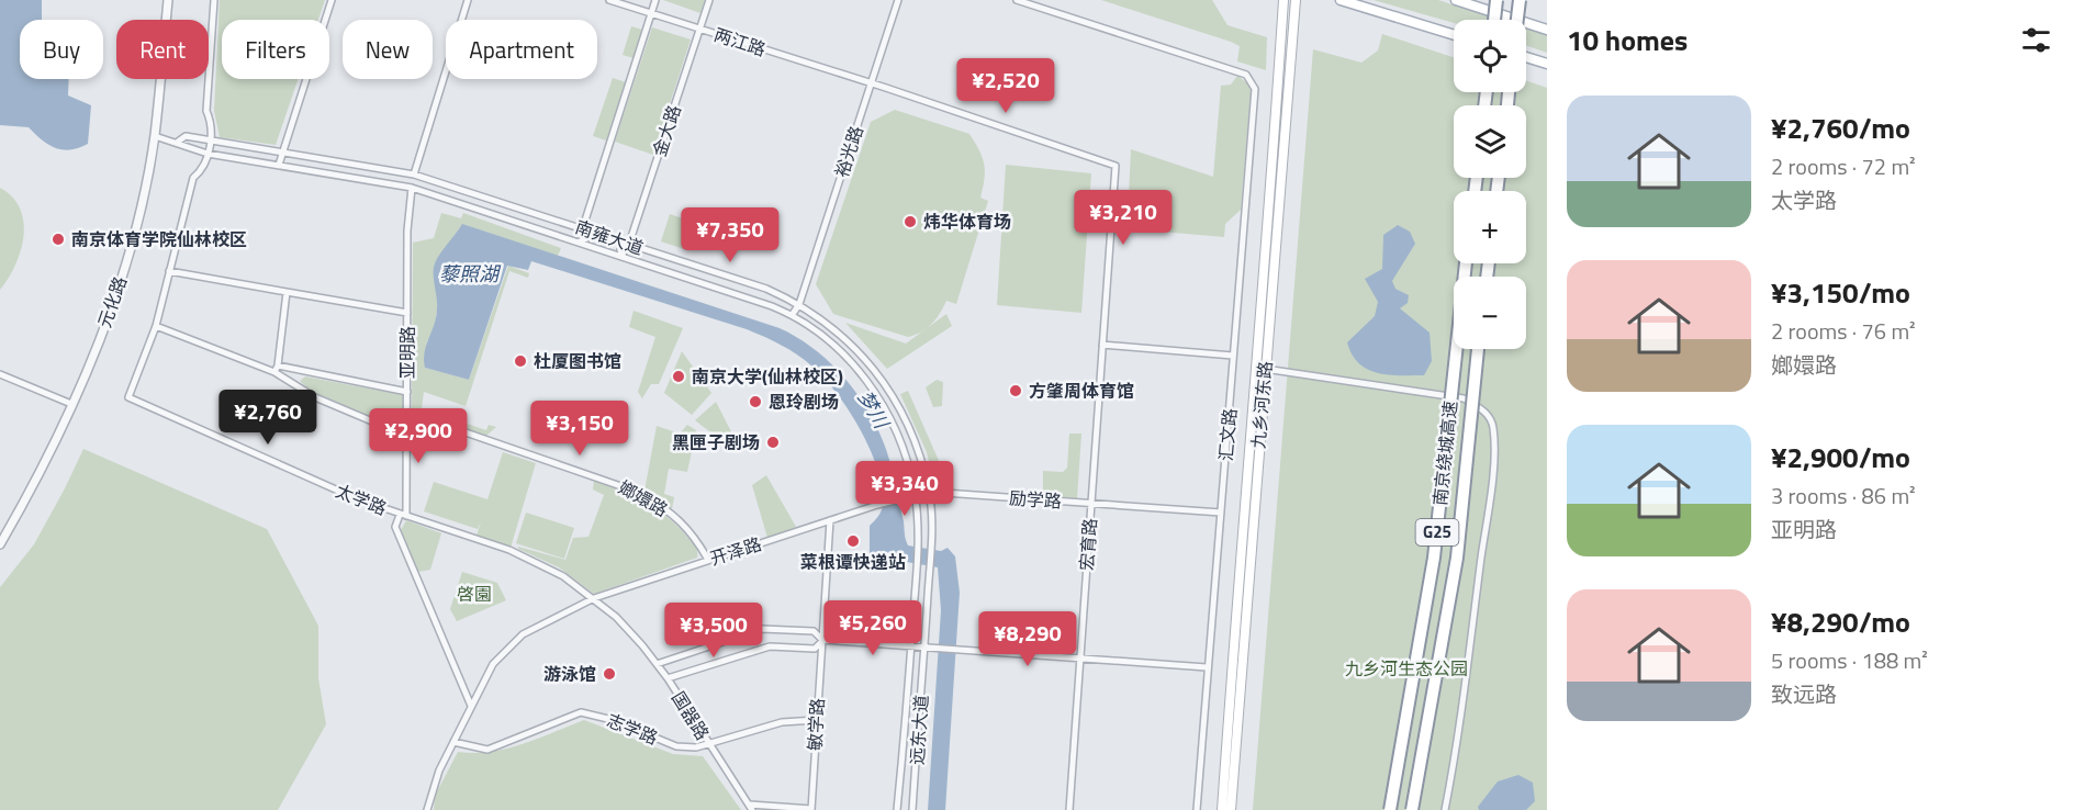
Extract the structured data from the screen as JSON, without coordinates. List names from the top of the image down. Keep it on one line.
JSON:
{"streets":{"highway":["南京绕城高速","G25"],"main road":["九乡河东路"],"street":["两江路","金大路","裕光路","南雍大道","元化路","亚明路","汇文路","嫏嬛路","太学路","励学路","宏育路","开泽路","国器路","敏学路","志学路","远东大道"]},"crossings":[["两江路","金大路"],["两江路","裕光路"],["两江路","宏育路"],["金大路","南雍大道"],["裕光路","南雍大道"],["南雍大道","亚明路"],["南雍大道","励学路"],["南雍大道","开泽路"],["南雍大道","远东大道"],["亚明路","嫏嬛路"],["亚明路","太学路"],["亚明路","开泽路"],["汇文路","励学路"],["嫏嬛路","开泽路"],["太学路","开泽路"],["太学路","国器路"],["励学路","宏育路"],["励学路","开泽路"],["励学路","远东大道"],["开泽路","国器路"],["开泽路","敏学路"],["开泽路","志学路"],["开泽路","远东大道"],["国器路","志学路"],["敏学路","志学路"]],"water":["藜照湖","梦川"],"parks":["啓園","九乡河生态公园"],"places":["炜华体育场","南京体育学院仙林校区","杜厦图书馆","南京大学(仙林校区)","方肇周体育馆","恩玲剧场","黑匣子剧场","菜根谭快递站","游泳馆"],"page":{"heading":"10 homes","map_buttons":["+","−"],"chip":["Buy","Rent","Filters","New","Apartment"],"price":["¥2,520","¥3,210","¥7,350","¥2,760","¥3,150","¥2,900","¥3,340","¥5,260","¥3,500","¥8,290"],"list":[{"name":"¥2,760/mo","note":"2 rooms · 72 m² · 太学路"},{"name":"¥3,150/mo","note":"2 rooms · 76 m² · 嫏嬛路"},{"name":"¥2,900/mo","note":"3 rooms · 86 m² · 亚明路"},{"name":"¥8,290/mo","note":"5 rooms · 188 m² · 致远路"}]}}
